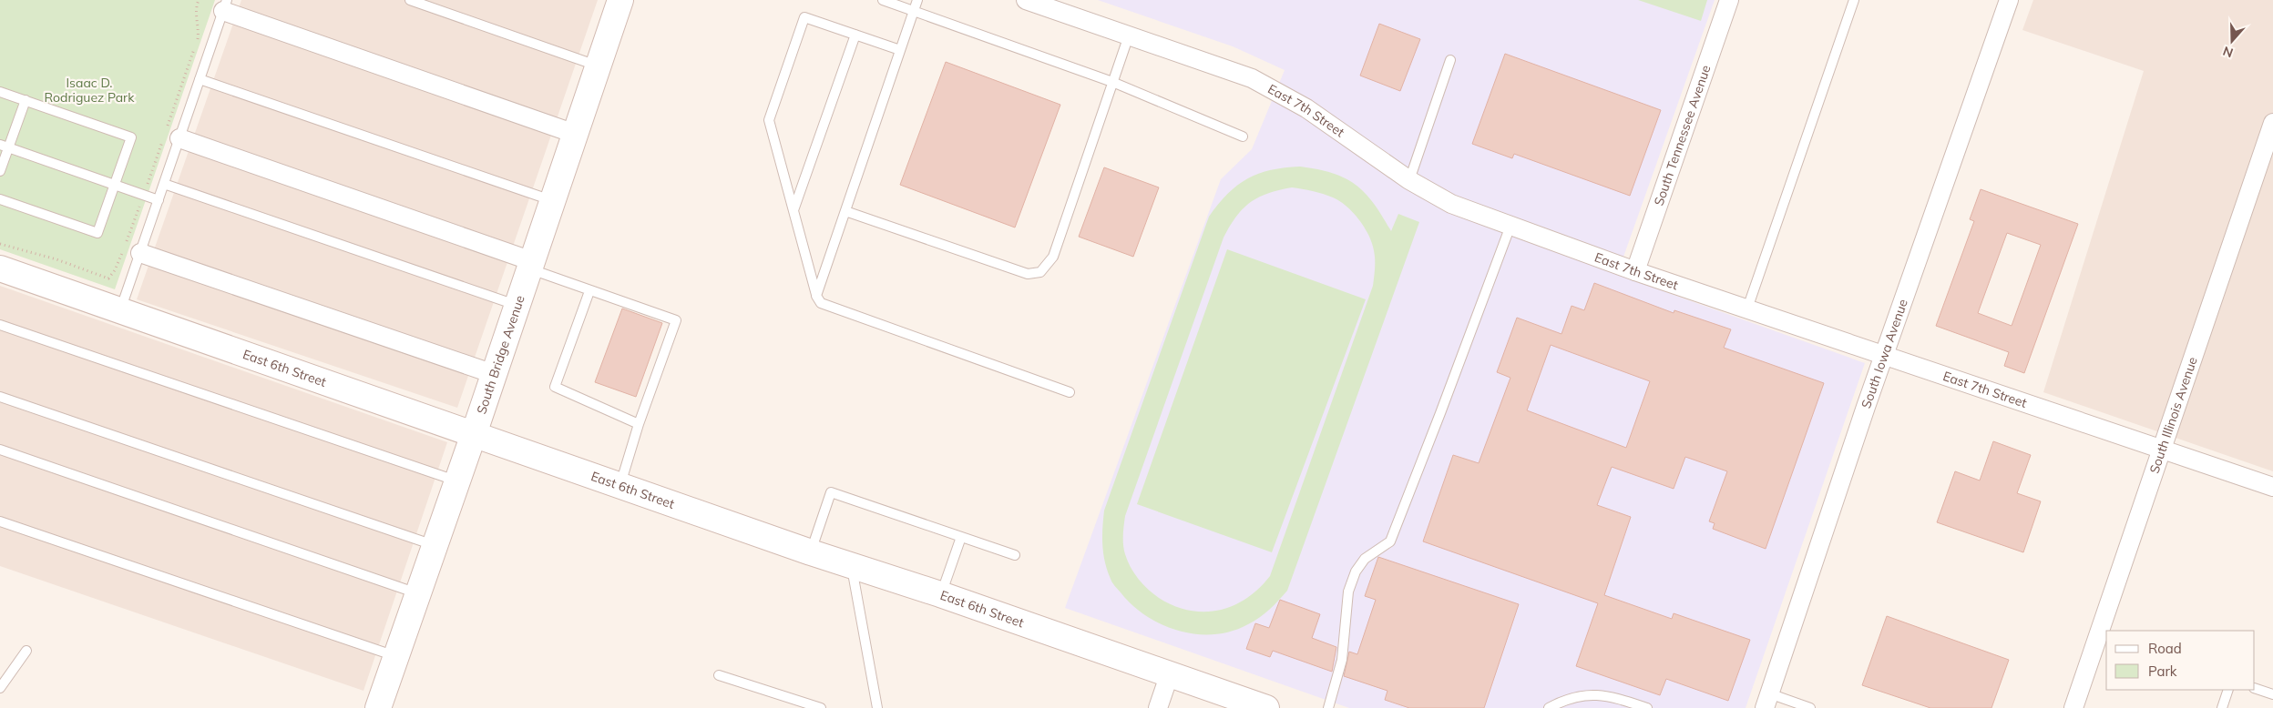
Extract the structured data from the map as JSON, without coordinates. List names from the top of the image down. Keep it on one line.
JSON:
{"streets":{"street":["East 7th Street","South Tennessee Avenue","South Bridge Avenue","South Iowa Avenue","East 6th Street","South Illinois Avenue"]},"crossings":[["East 7th Street","South Tennessee Avenue"],["East 7th Street","South Iowa Avenue"],["East 7th Street","South Illinois Avenue"],["South Bridge Avenue","East 6th Street"]],"parks":["Isaac D. Rodriguez Park"],"legend":["Road","Park"],"north":"bottom"}
